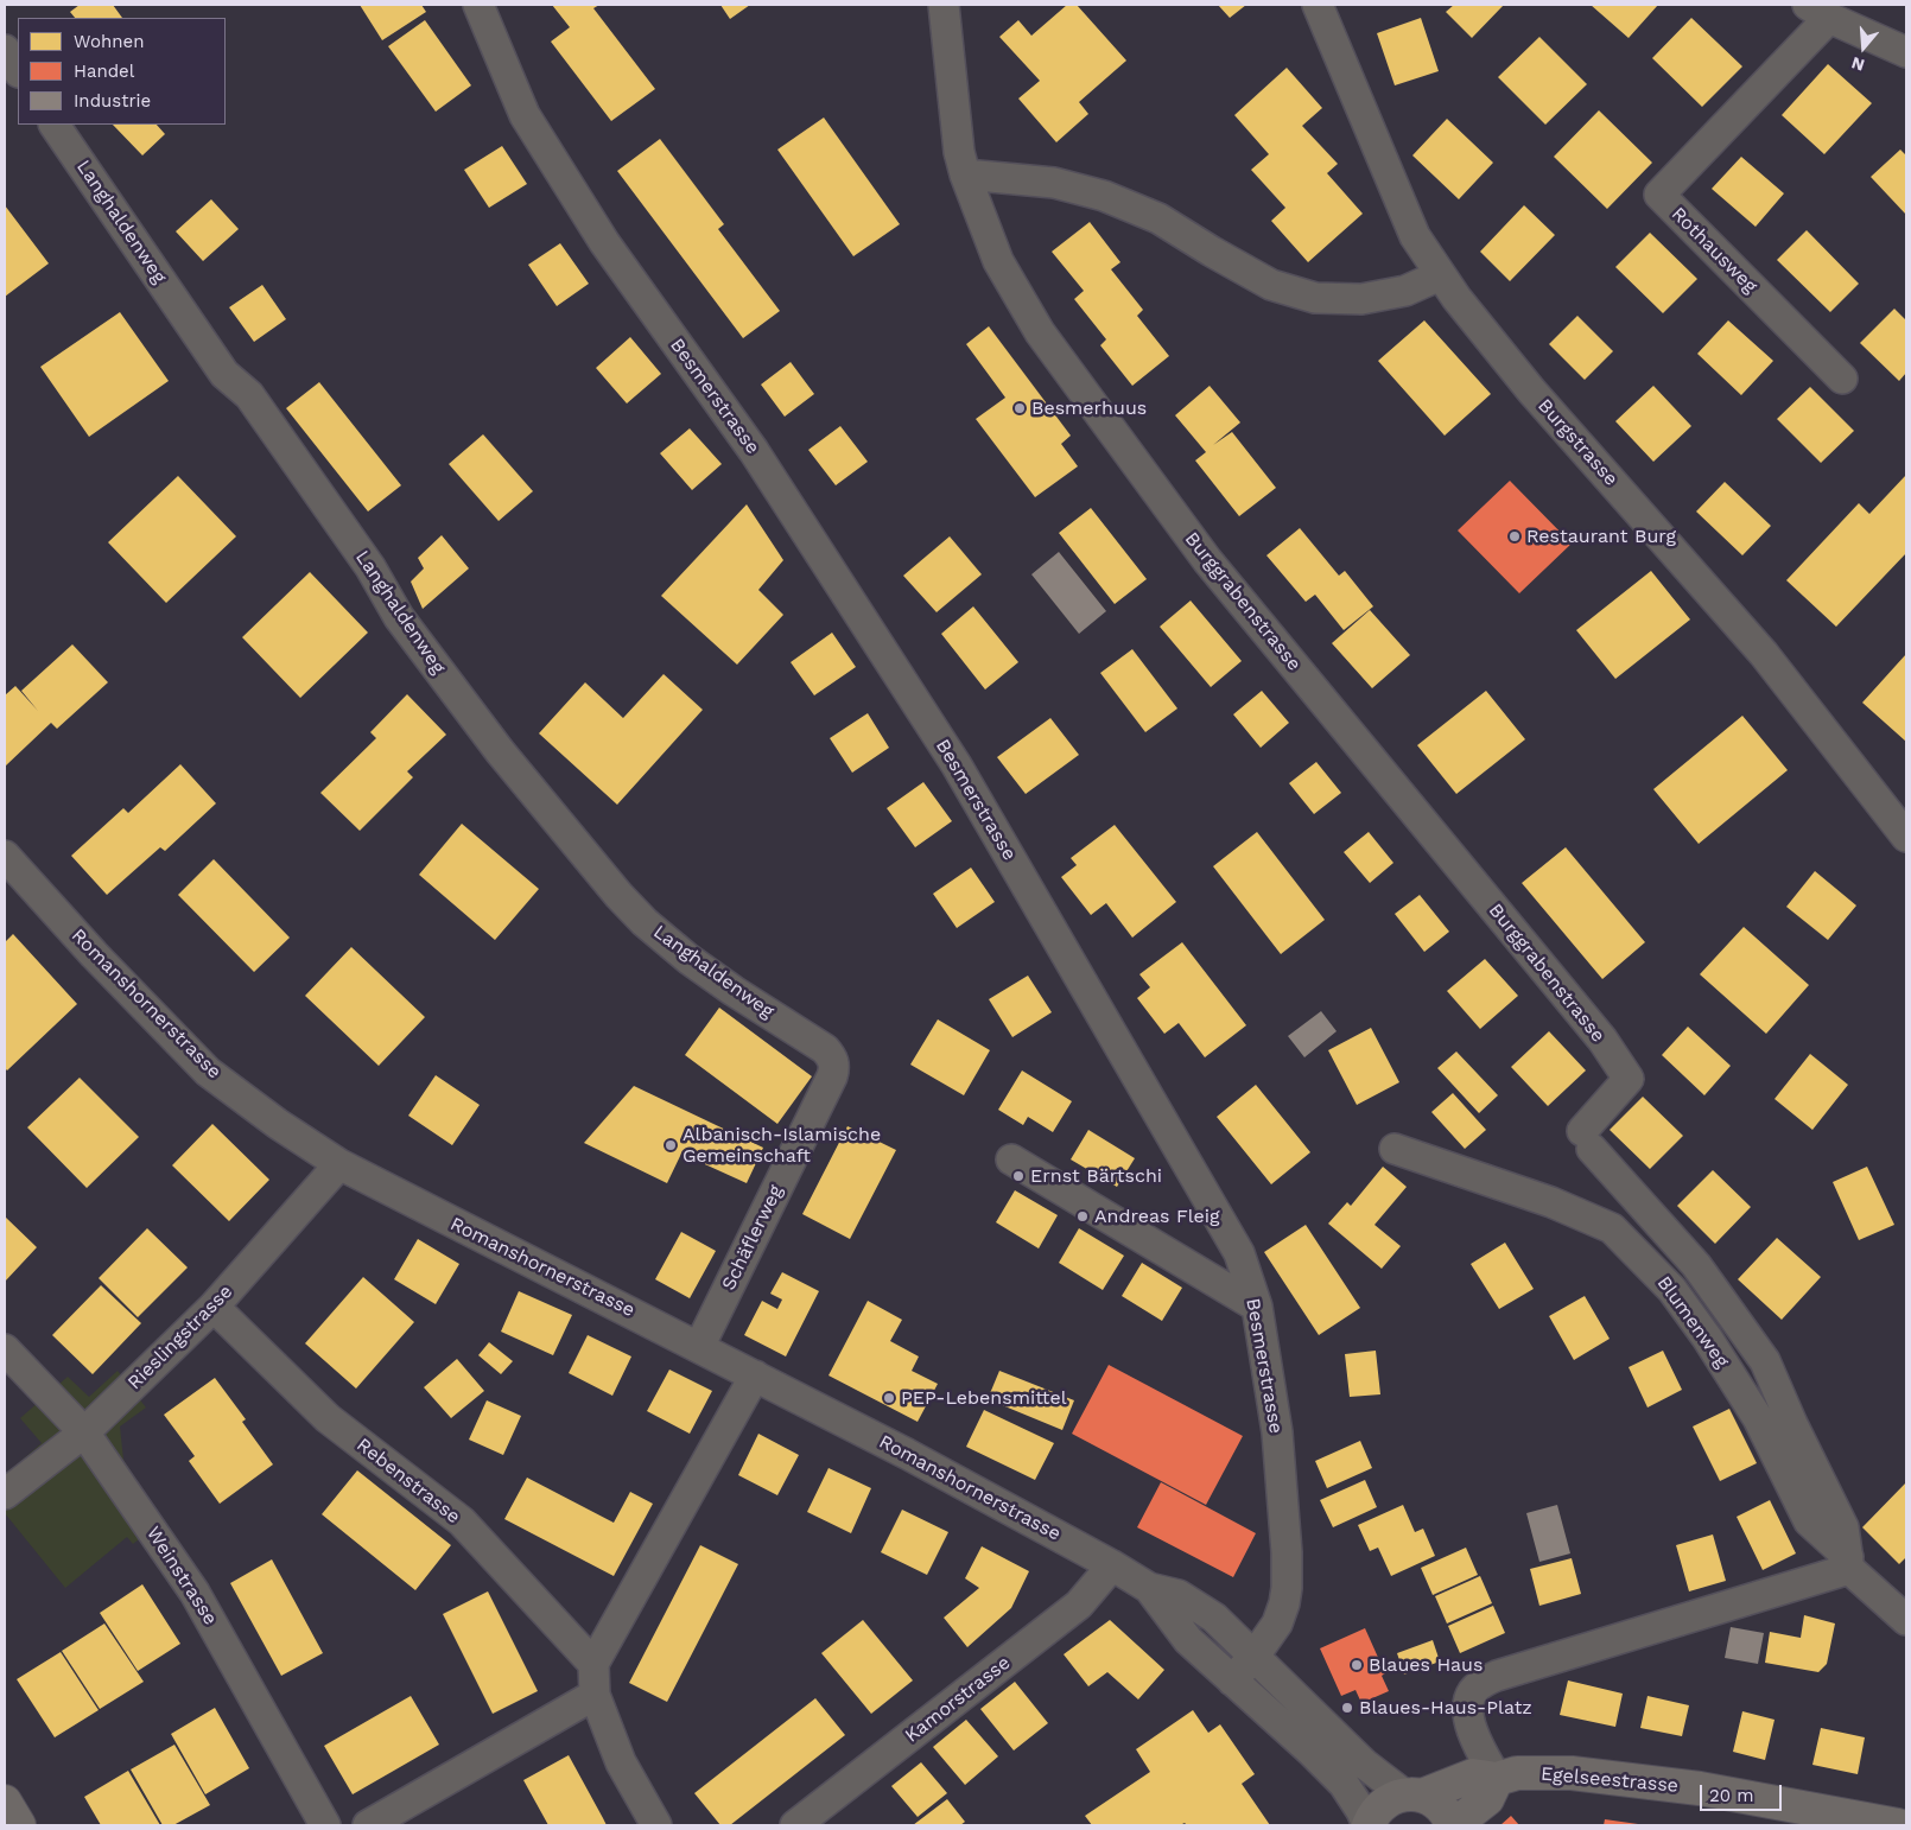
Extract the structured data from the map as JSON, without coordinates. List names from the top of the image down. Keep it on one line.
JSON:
{"streets":{"main road":["Egelseestrasse"],"street":["Langhaldenweg","Rothausweg","Besmerstrasse","Burgstrasse","Burggrabenstrasse","Romanshornerstrasse","Schäflerweg","Blumenweg","Rieslingstrasse","Rebenstrasse","Weinstrasse","Kamorstrasse"]},"crossings":[["Langhaldenweg","Schäflerweg"],["Besmerstrasse","Romanshornerstrasse"],["Burggrabenstrasse","Blumenweg"],["Romanshornerstrasse","Schäflerweg"],["Romanshornerstrasse","Rieslingstrasse"],["Romanshornerstrasse","Kamorstrasse"],["Romanshornerstrasse","Egelseestrasse"],["Rieslingstrasse","Rebenstrasse"],["Rieslingstrasse","Weinstrasse"]],"places":["Besmerhuus","Restaurant Burg","Albanisch-Islamische Gemeinschaft","Ernst Bärtschi","Andreas Fleig","PEP-Lebensmittel","Blaues Haus","Blaues-Haus-Platz"],"legend":["Wohnen","Handel","Industrie"],"scale_bar":"20 m","north":"bottom"}
